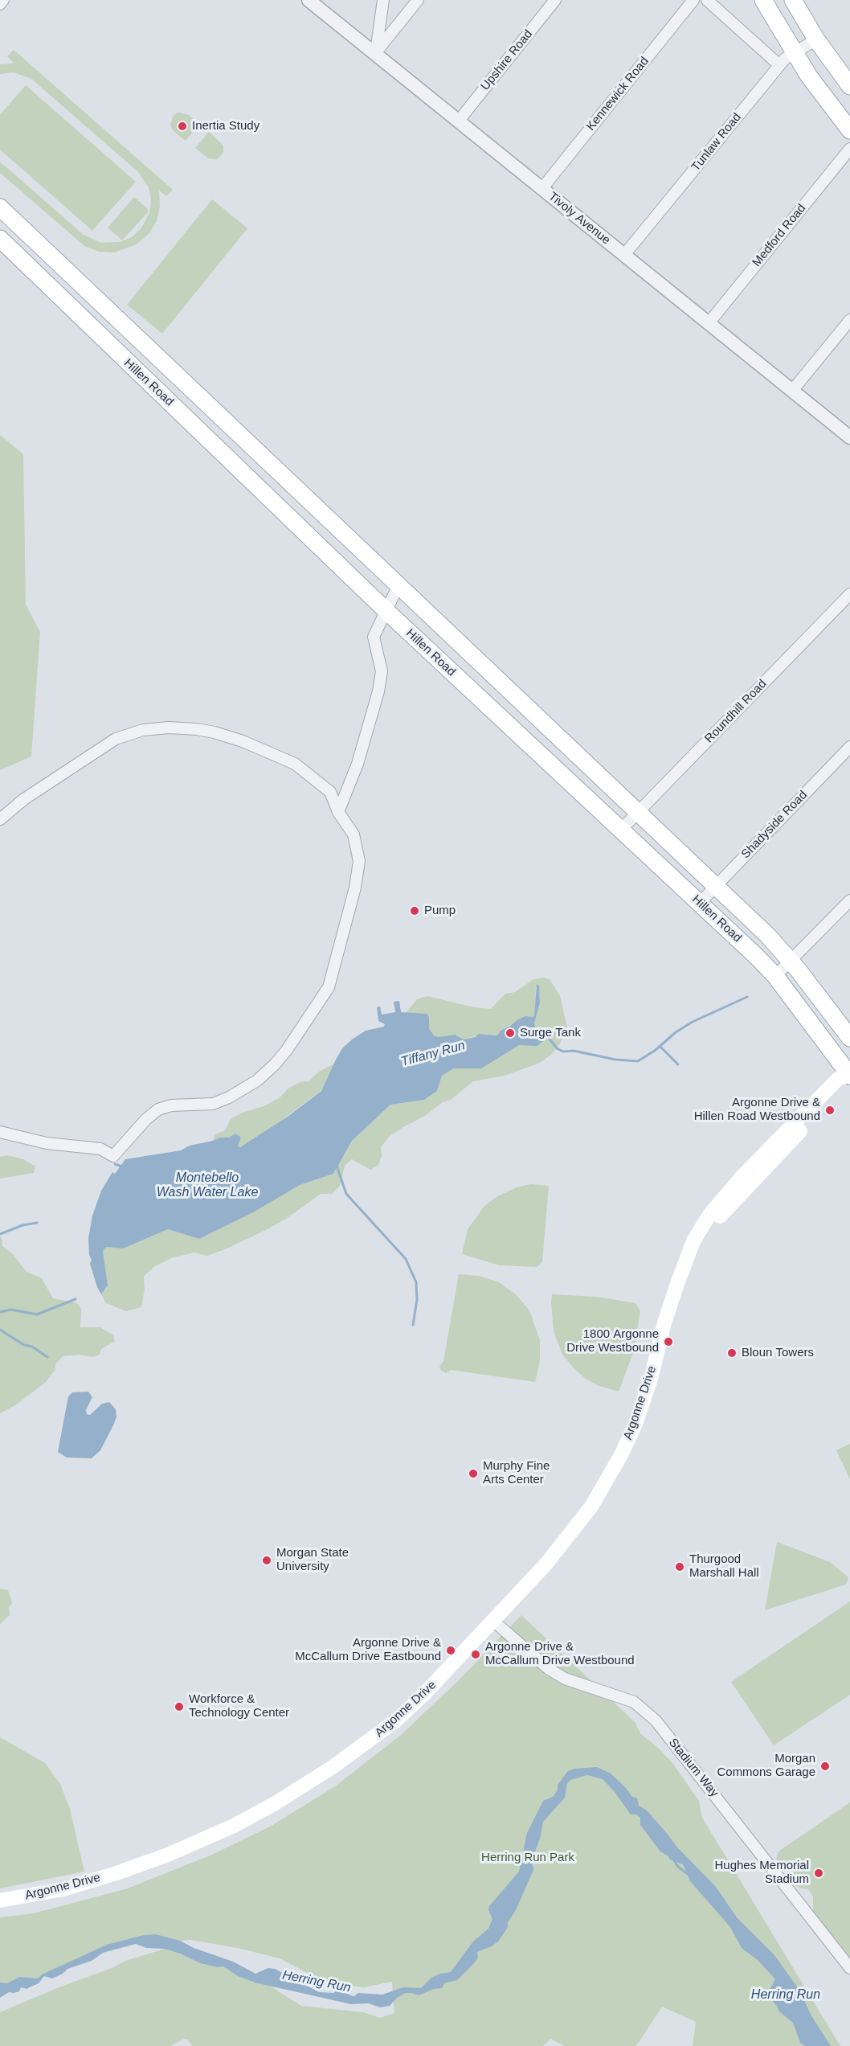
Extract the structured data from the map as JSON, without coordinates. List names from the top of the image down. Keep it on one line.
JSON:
{"streets":{"main road":["Hillen Road","Argonne Drive"],"street":["Upshire Road","Kennewick Road","Tunlaw Road","Tivoly Avenue","Medford Road","Roundhill Road","Shadyside Road","Stadium Way"]},"crossings":[["Upshire Road","Tivoly Avenue"],["Kennewick Road","Tivoly Avenue"],["Tunlaw Road","Tivoly Avenue"],["Tivoly Avenue","Medford Road"],["Hillen Road","Roundhill Road"],["Hillen Road","Shadyside Road"],["Hillen Road","Argonne Drive"],["Argonne Drive","Stadium Way"]],"water":["Tiffany Run","Montebello Wash Water Lake","Herring Run"],"parks":["Herring Run Park"],"places":["Inertia Study","Pump","Surge Tank","Argonne Drive & Hillen Road Westbound","1800 Argonne Drive Westbound","Bloun Towers","Murphy Fine Arts Center","Morgan State University","Thurgood Marshall Hall","Argonne Drive & McCallum Drive Eastbound","Argonne Drive & McCallum Drive Westbound","Workforce & Technology Center","Morgan Commons Garage","Hughes Memorial Stadium"]}
